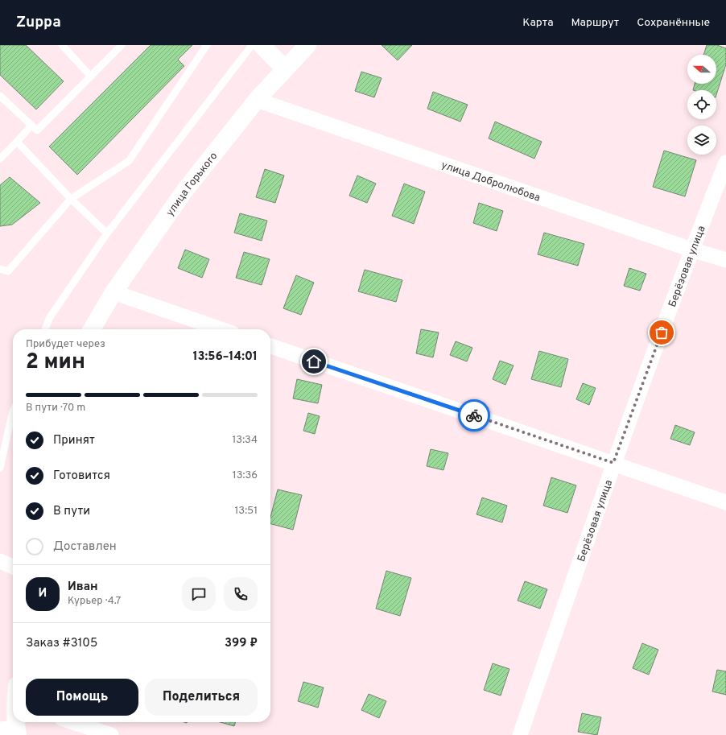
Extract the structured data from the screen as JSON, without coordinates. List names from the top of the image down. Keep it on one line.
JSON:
{"streets":{"main road":["улица Горького"],"street":["улица Добролюбова","Берёзовая улица"]},"crossings":[["улица Добролюбова","улица Горького"],["улица Добролюбова","Берёзовая улица"]],"north":"left","page":{"header":"Zuppa","nav":["Карта","Маршрут","Сохранённые"],"heading":["2 мин","Прибудет через","13:56–14:01"],"panel":["Иван","Курьер · 4.7","Заказ #3105","399 ₽"],"bar":"В пути · 70 m","list":[["Принят","13:34"],["Готовится","13:36"],["В пути","13:51"],"Доставлен"],"round":"И","buttons":["Помощь","Поделиться"]}}
